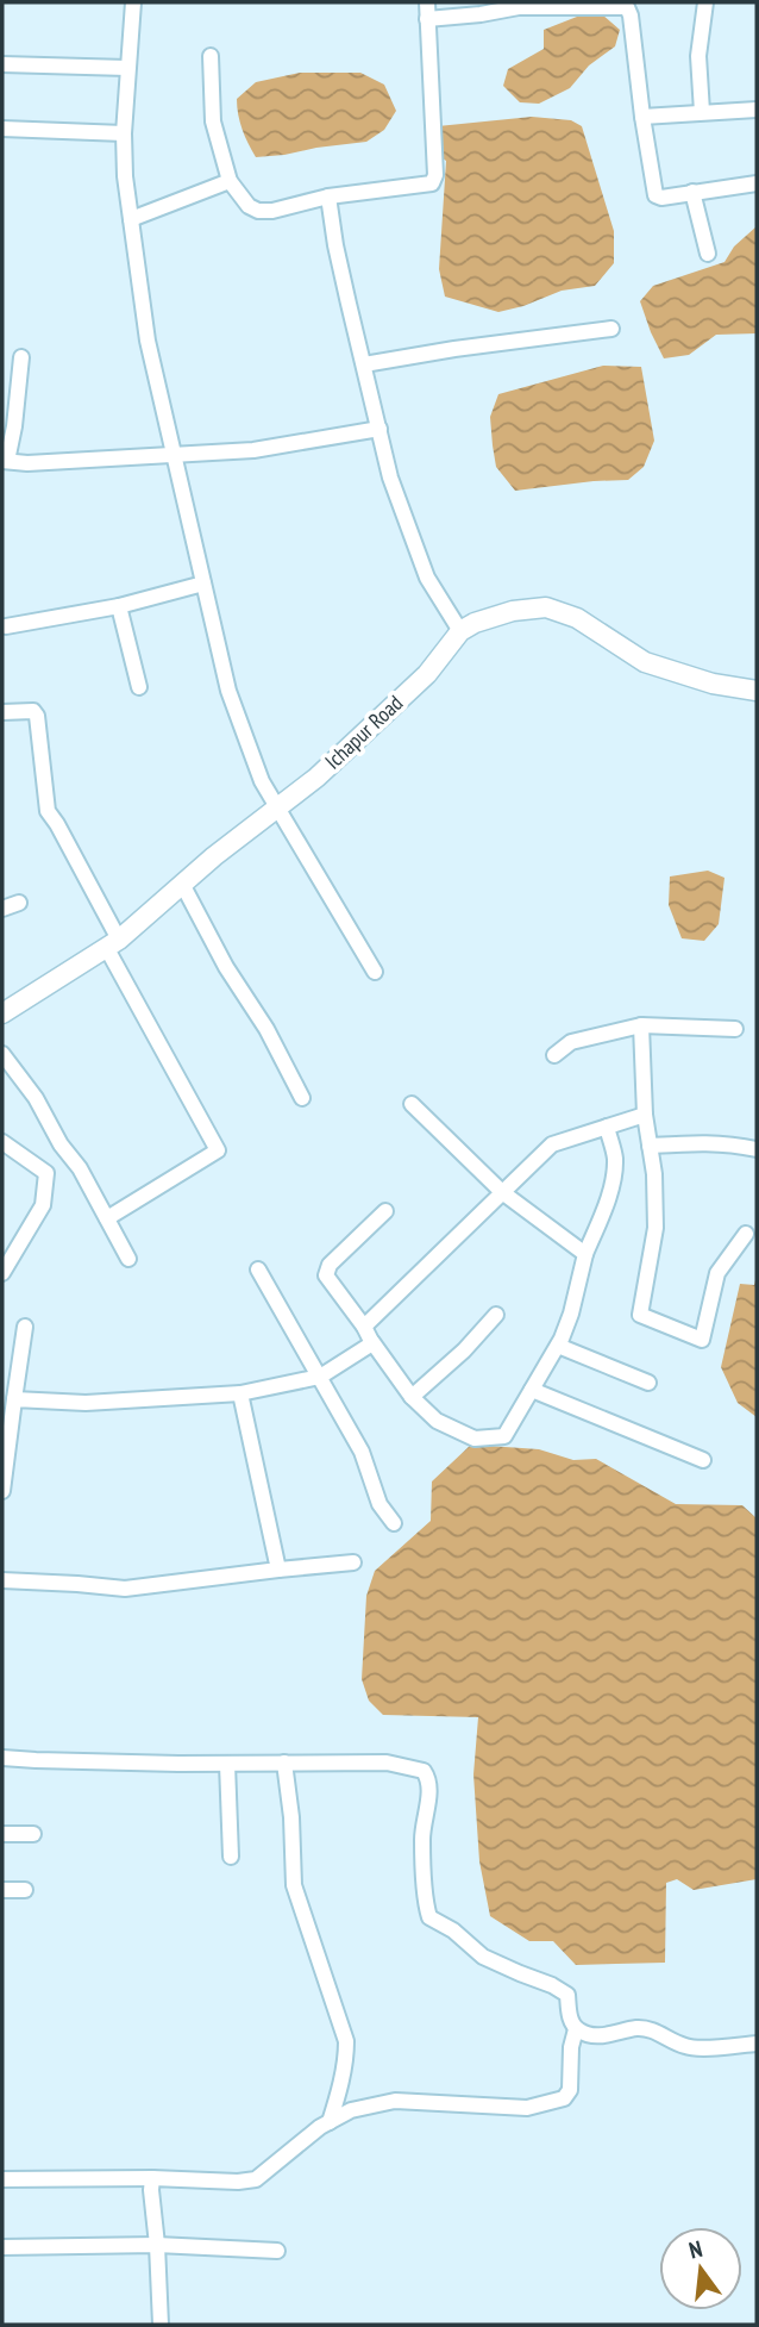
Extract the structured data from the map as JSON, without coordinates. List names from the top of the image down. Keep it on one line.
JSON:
{"streets":{"street":["Ichapur Road"]},"north":"top"}
